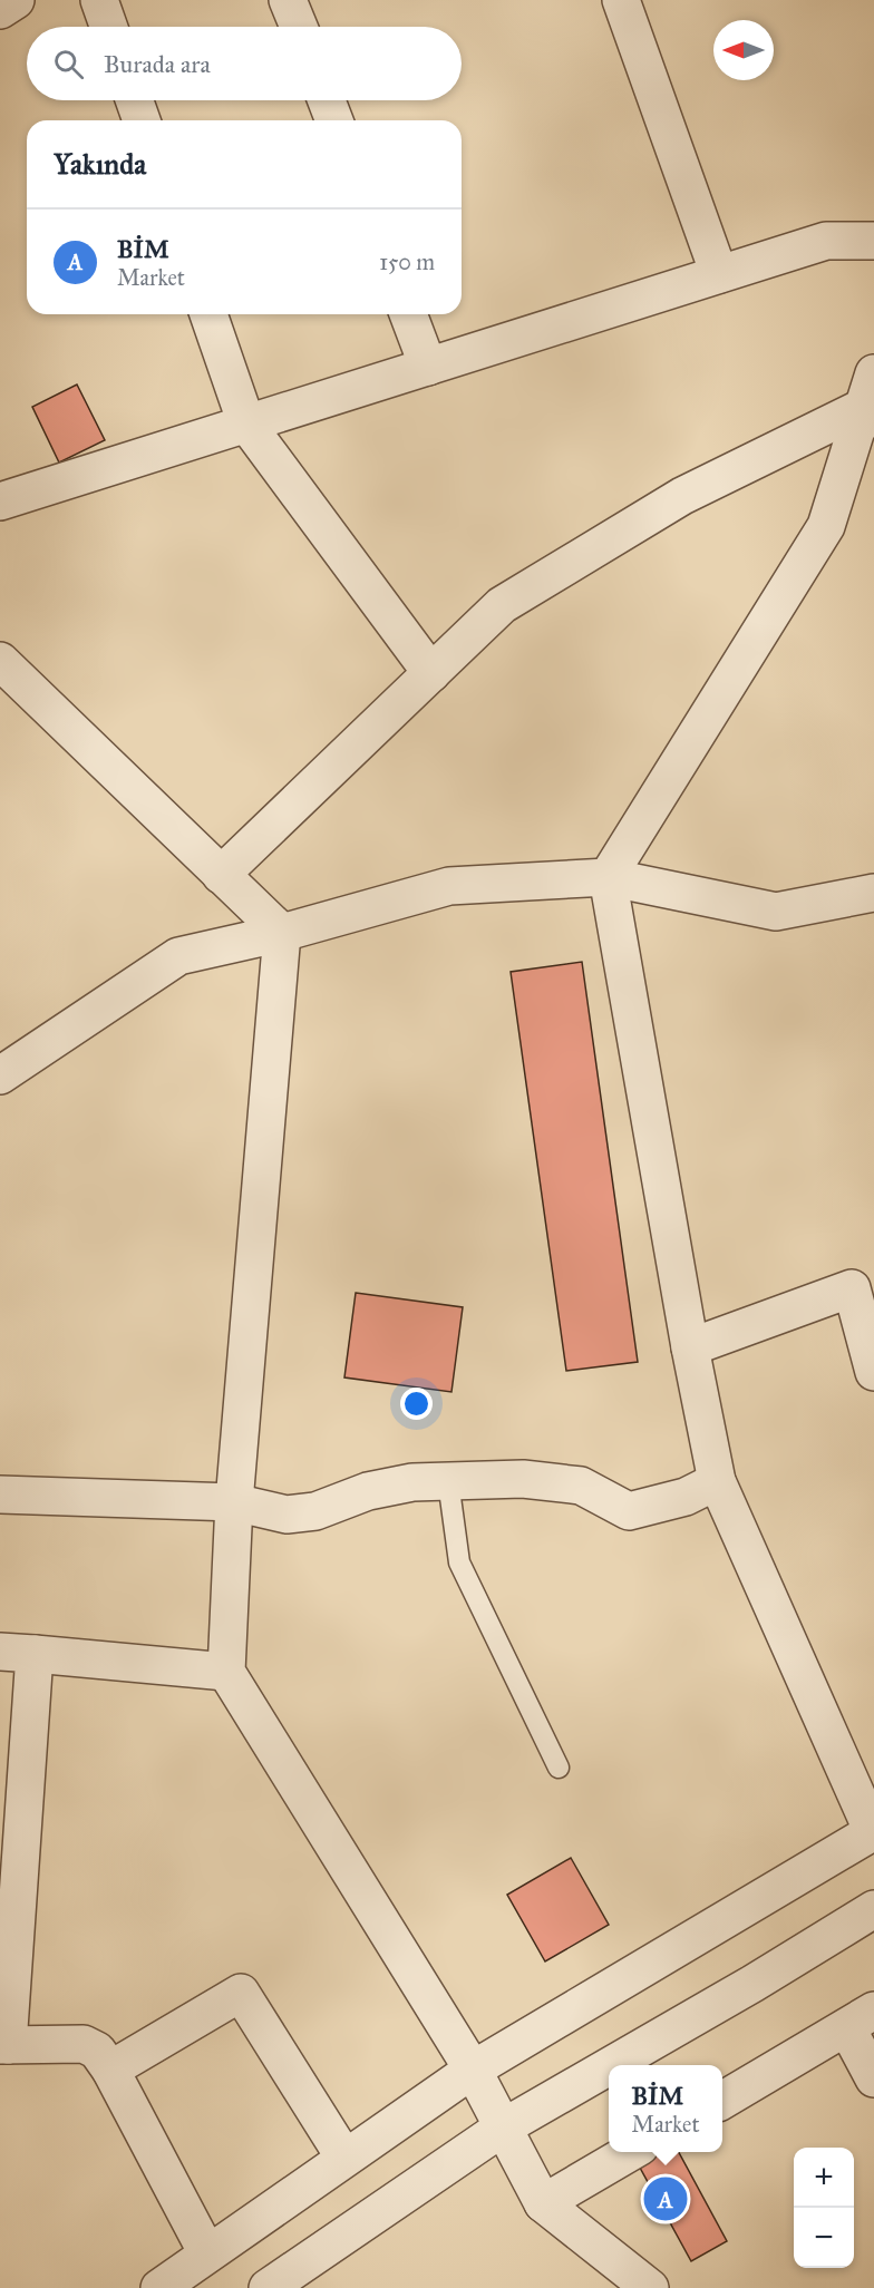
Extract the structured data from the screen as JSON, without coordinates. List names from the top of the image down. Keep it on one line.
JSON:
{"north":"left","page":{"search":"Burada ara","heading":"Yakında","list":[{"mark":"A","name":"BİM","note":"Market","value":"150 m"}],"popup":["BİM","Market"],"map_buttons":["+","−"],"pins":"A"}}
